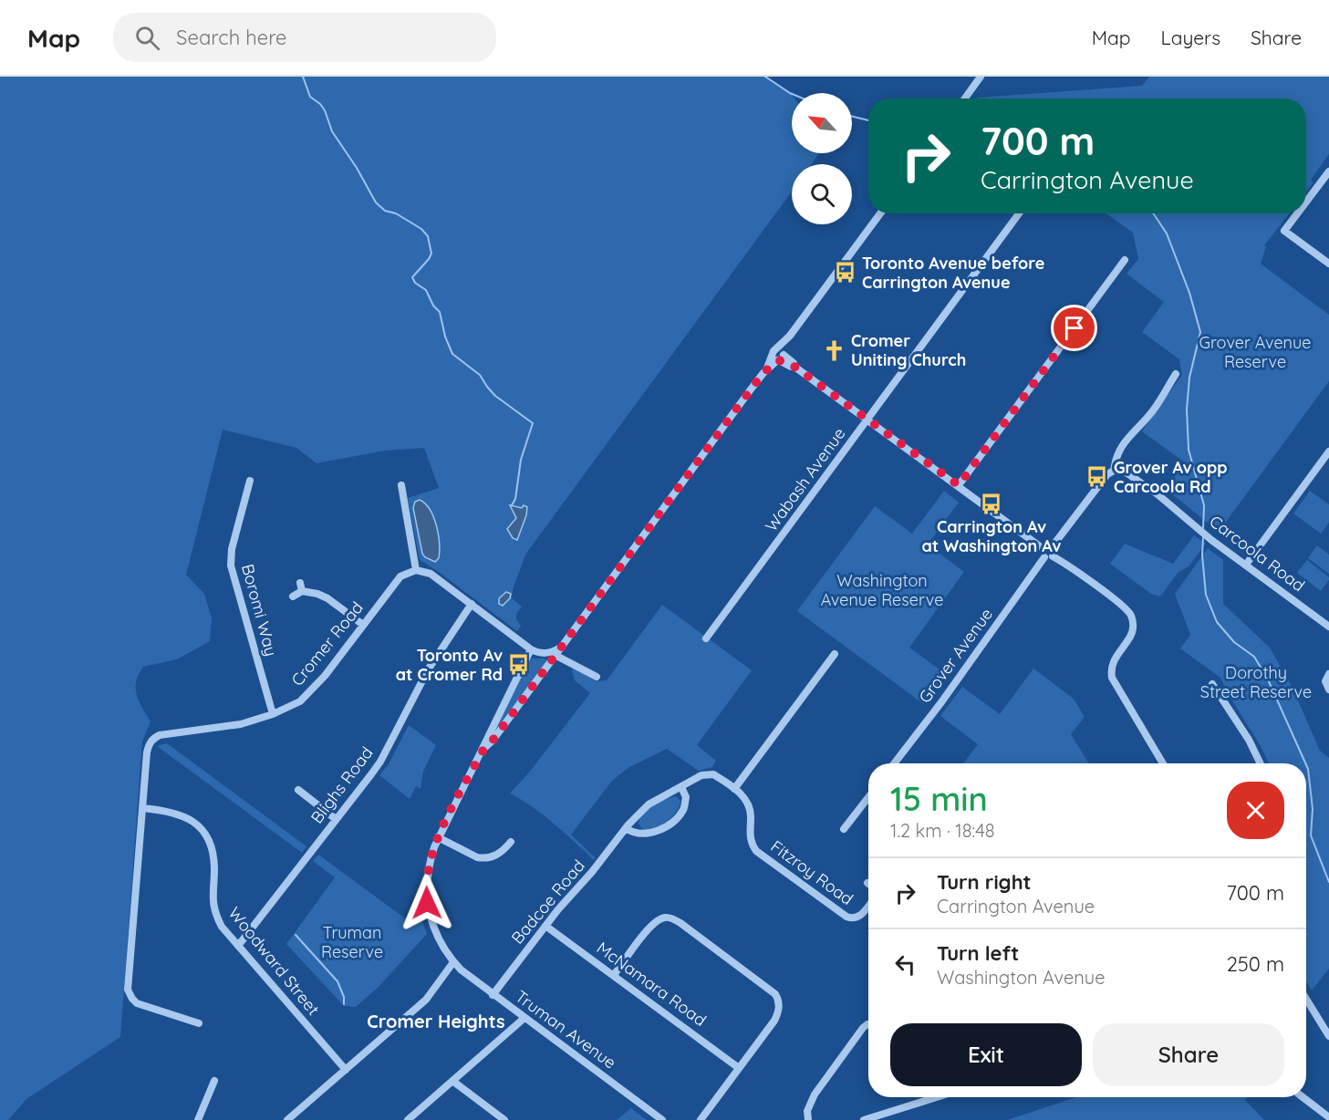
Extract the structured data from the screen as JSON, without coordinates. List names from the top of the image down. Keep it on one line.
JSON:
{"streets":{"street":["Wabash Avenue","Carcoola Road","Boromi Way","Cromer Road","Grover Avenue","Blighs Road","Fitzroy Road","Badcoe Road","Woodward Street","McNamara Road","Truman Avenue"]},"crossings":[["Carcoola Road","Grover Avenue"],["Boromi Way","Cromer Road"],["Cromer Road","Woodward Street"],["Blighs Road","Woodward Street"],["Fitzroy Road","Badcoe Road"],["Badcoe Road","McNamara Road"],["Badcoe Road","Truman Avenue"]],"districts":["Cromer Heights"],"parks":["Grover Avenue Reserve","Washington Avenue Reserve","Dorothy Street Reserve","Truman Reserve"],"places":{"bus stop":["Toronto Avenue before Carrington Avenue","Grover Av opp Carcoola Rd","Carrington Av at Washington Av","Toronto Av at Cromer Rd"],"church":["Cromer Uniting Church"]},"north":"top left","page":{"header":"Map","search":"Search here","nav":["Map","Layers","Share"],"turn":["700 m","Carrington Avenue"],"heading":["15 min","1.2 km · 18:48"],"list":[{"name":"Turn right","note":"Carrington Avenue","value":"700 m"},{"name":"Turn left","note":"Washington Avenue","value":"250 m"}],"buttons":["Exit","Share"]}}
